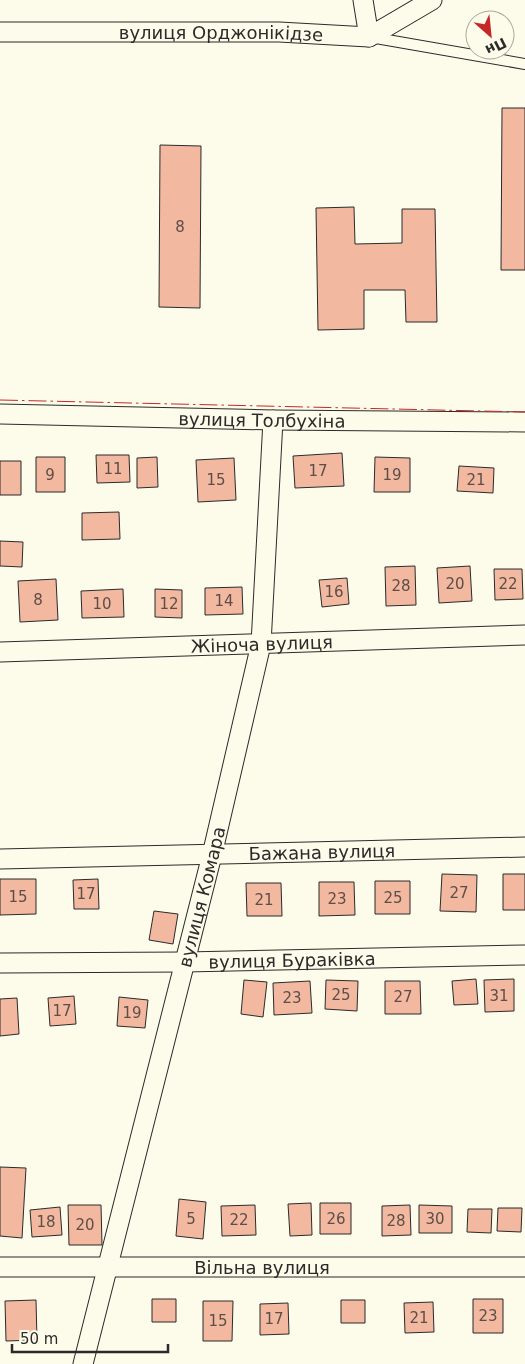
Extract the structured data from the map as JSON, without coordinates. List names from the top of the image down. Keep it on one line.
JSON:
{"streets":{"street":["вулиця Орджонікідзе","вулиця Толбухіна","Жіноча вулиця","Бажана вулиця","вулиця Комара","вулиця Бураківка","Вільна вулиця"]},"crossings":[["вулиця Толбухіна","вулиця Комара"],["Жіноча вулиця","вулиця Комара"],["Бажана вулиця","вулиця Комара"],["вулиця Комара","вулиця Бураківка"],["вулиця Комара","Вільна вулиця"]],"house_numbers":["8","11","17","9","19","15","21","20","22","28","16","8","14","10","12","27","17","15","25","23","21","25","31","27","23","17","19","5","26","30","22","28","18","20","23","21","17","15"],"scale_bar":"50 m","north":"bottom right"}
